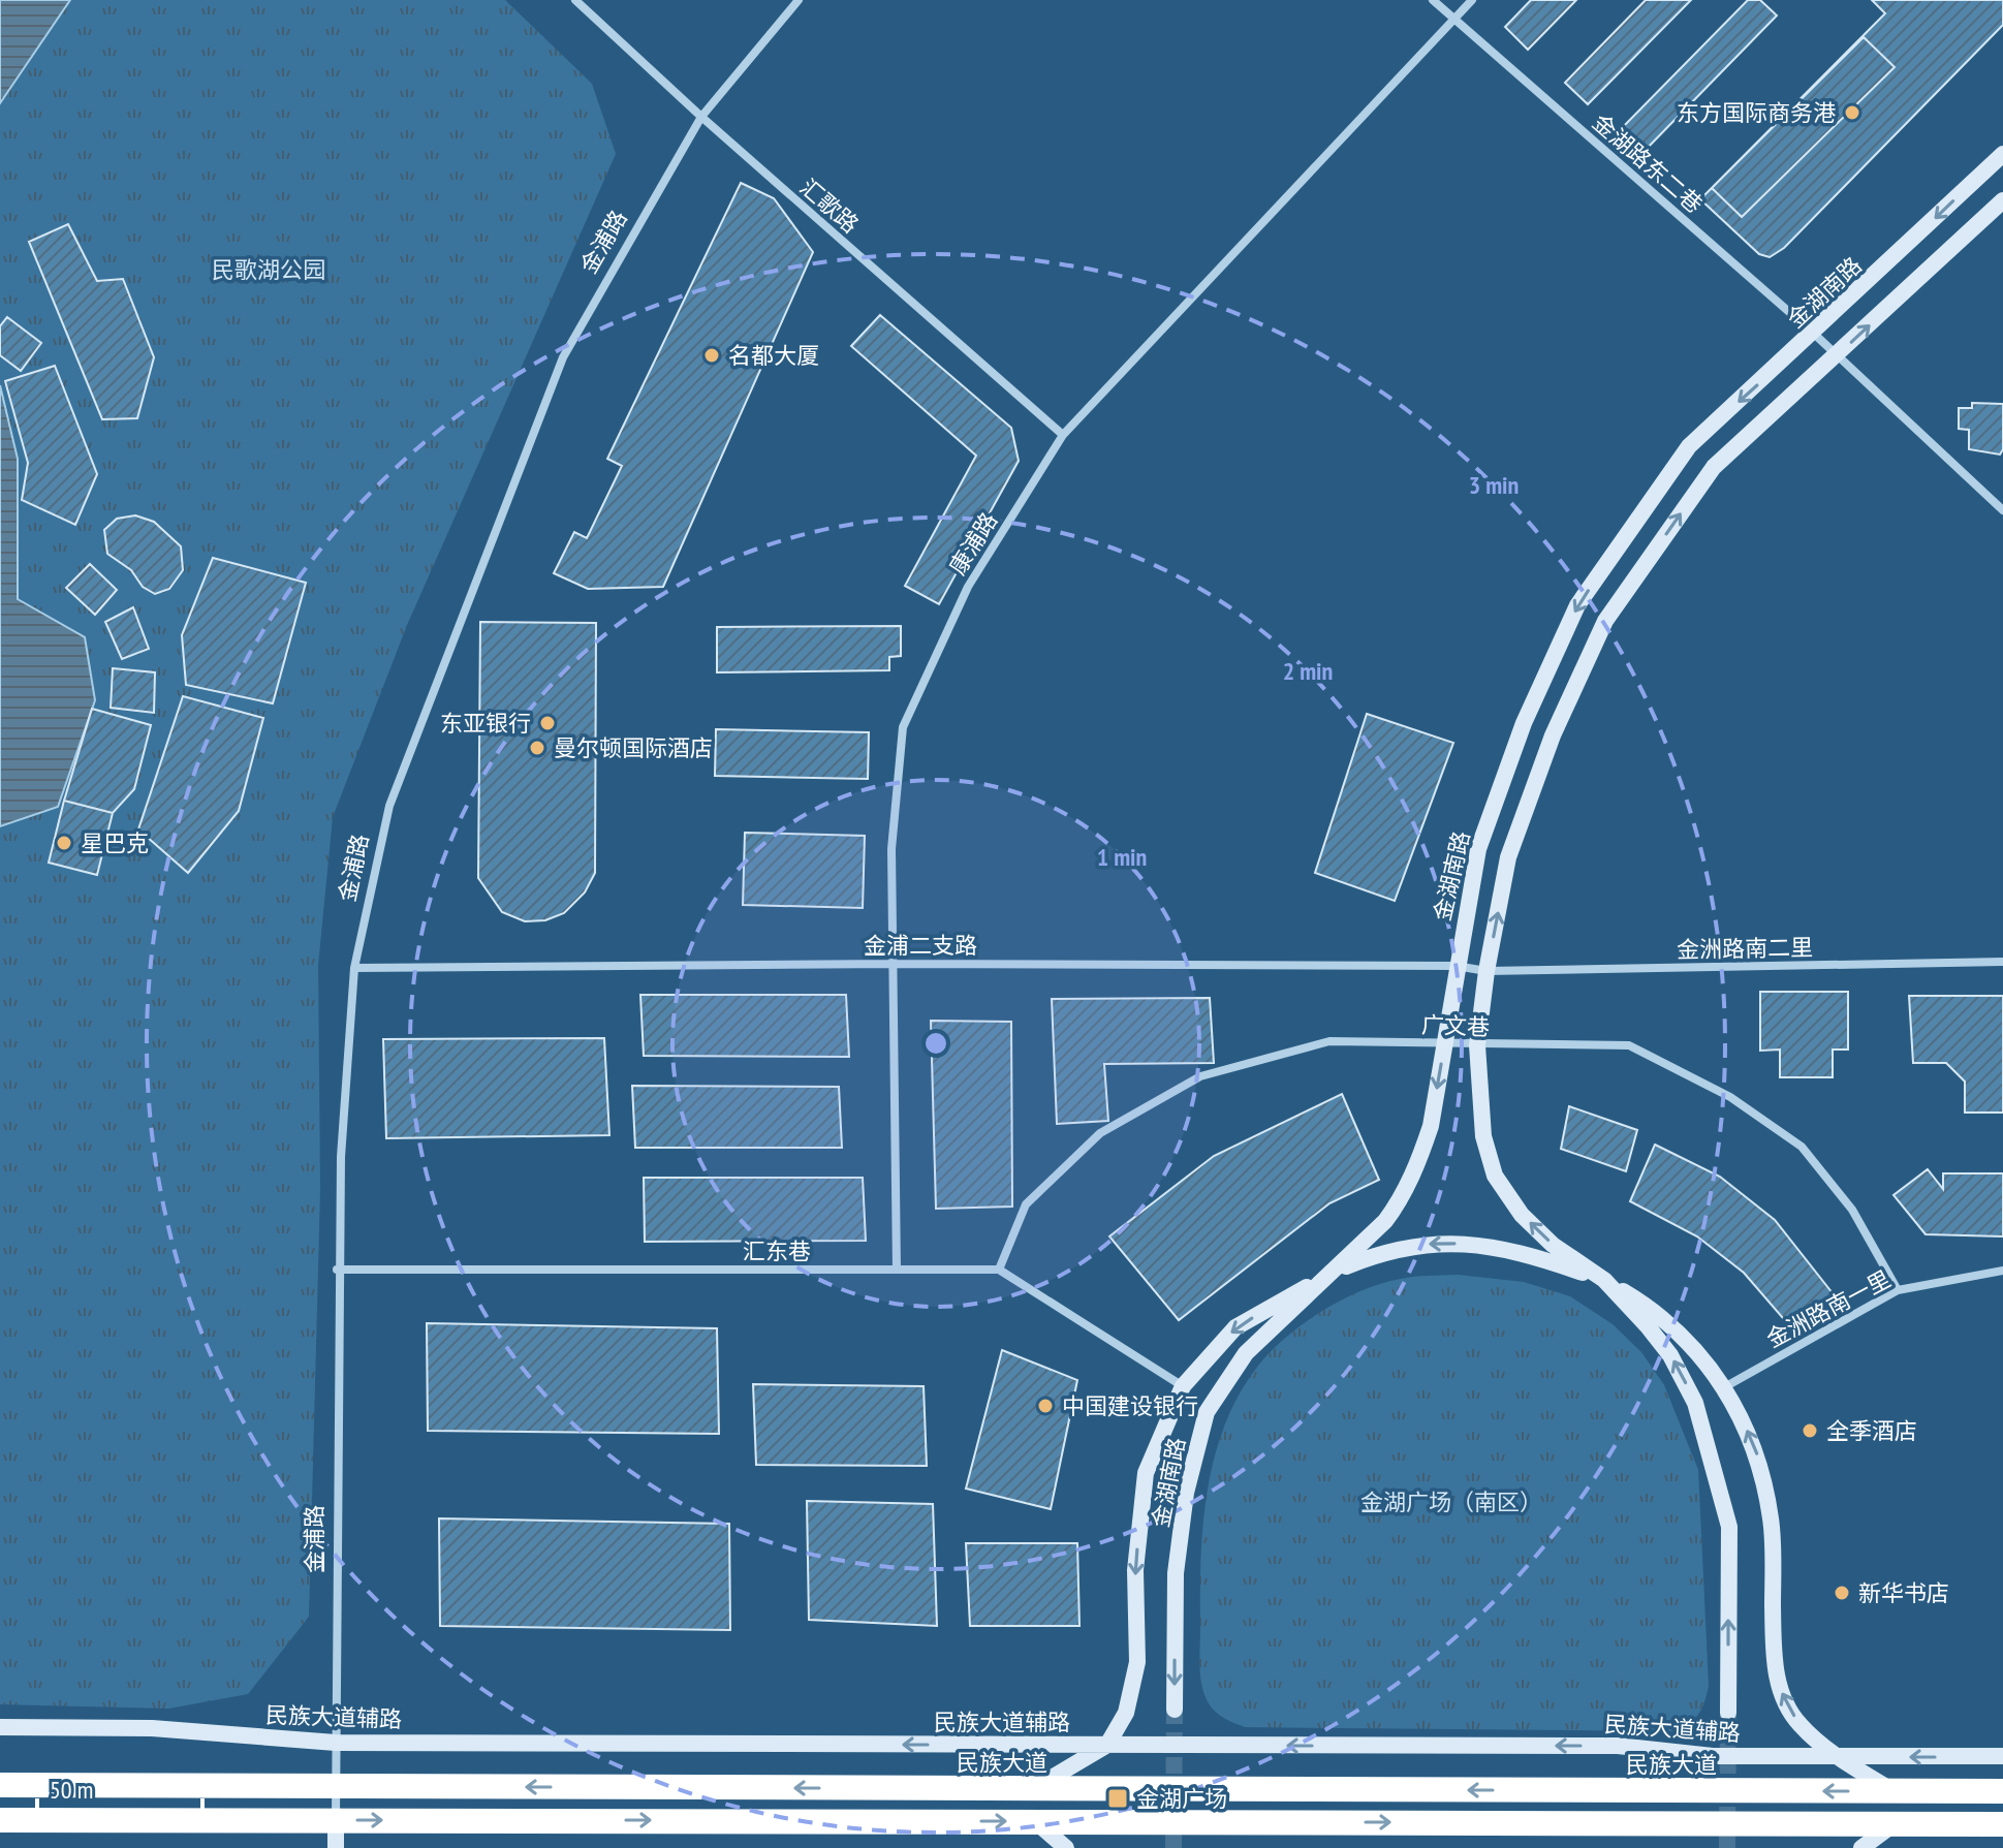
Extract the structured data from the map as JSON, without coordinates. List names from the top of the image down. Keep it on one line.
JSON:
{"streets":{"highway":["民族大道"],"main road":["金浦路","金湖南路","民族大道辅路"],"street":["金湖路东二巷","汇歌路","康浦路","金浦二支路","金洲路南二里","广文巷","汇东巷","金洲路南一里"]},"crossings":[["金湖路东二巷","金湖南路"],["金湖路东二巷","康浦路"],["汇歌路","金浦路"],["汇歌路","康浦路"],["金浦路","金浦二支路"],["金浦路","汇东巷"],["金浦路","民族大道辅路"],["金浦路","民族大道"],["金湖南路","金浦二支路"],["金湖南路","广文巷"],["康浦路","金浦二支路"],["康浦路","汇东巷"],["金浦二支路","金洲路南二里"],["广文巷","汇东巷"],["广文巷","金洲路南一里"]],"one_way":["民族大道辅路"],"parks":["民歌湖公园","金湖广场（南区）"],"places":{"other":["东方国际商务港","名都大厦","东亚银行","曼尔顿国际酒店","星巴克","中国建设银行","全季酒店","新华书店"],"transit":["金湖广场"]},"scale_bar":"50 m","rings":["3 min","2 min","1 min"]}
